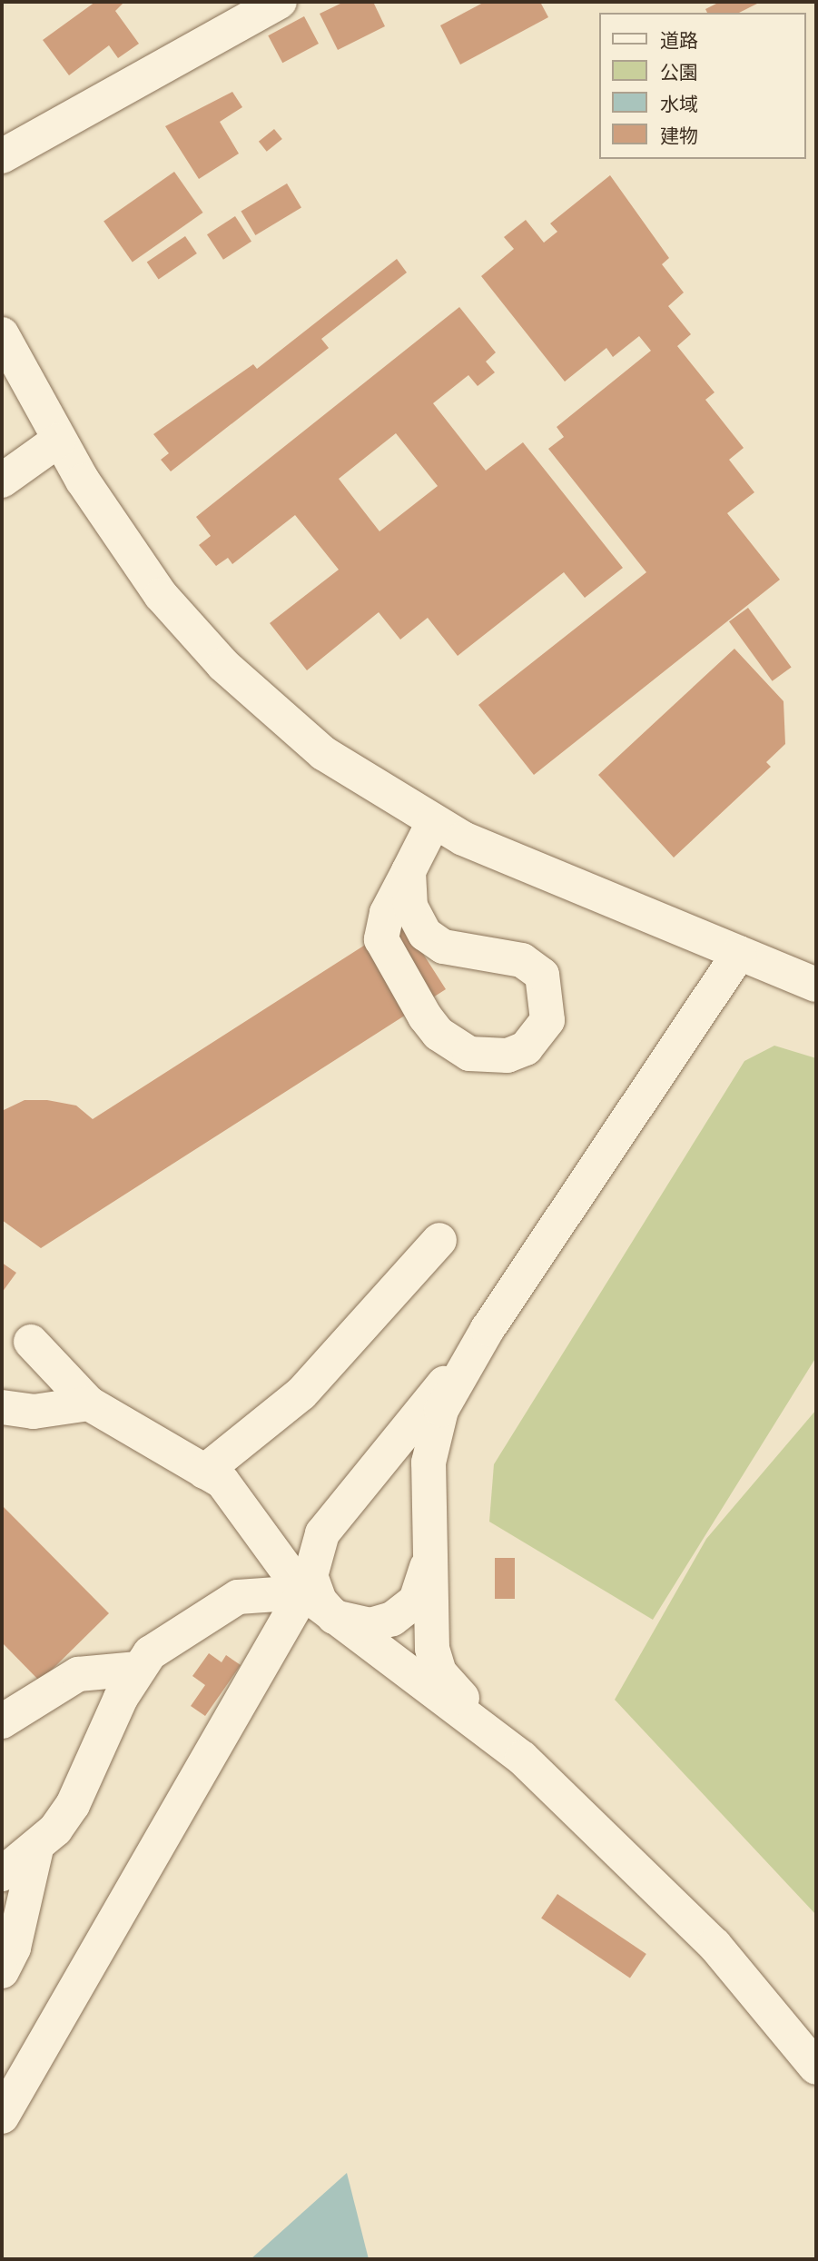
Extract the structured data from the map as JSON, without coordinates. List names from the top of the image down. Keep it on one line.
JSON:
{"legend":["道路","公園","水域","建物"]}
